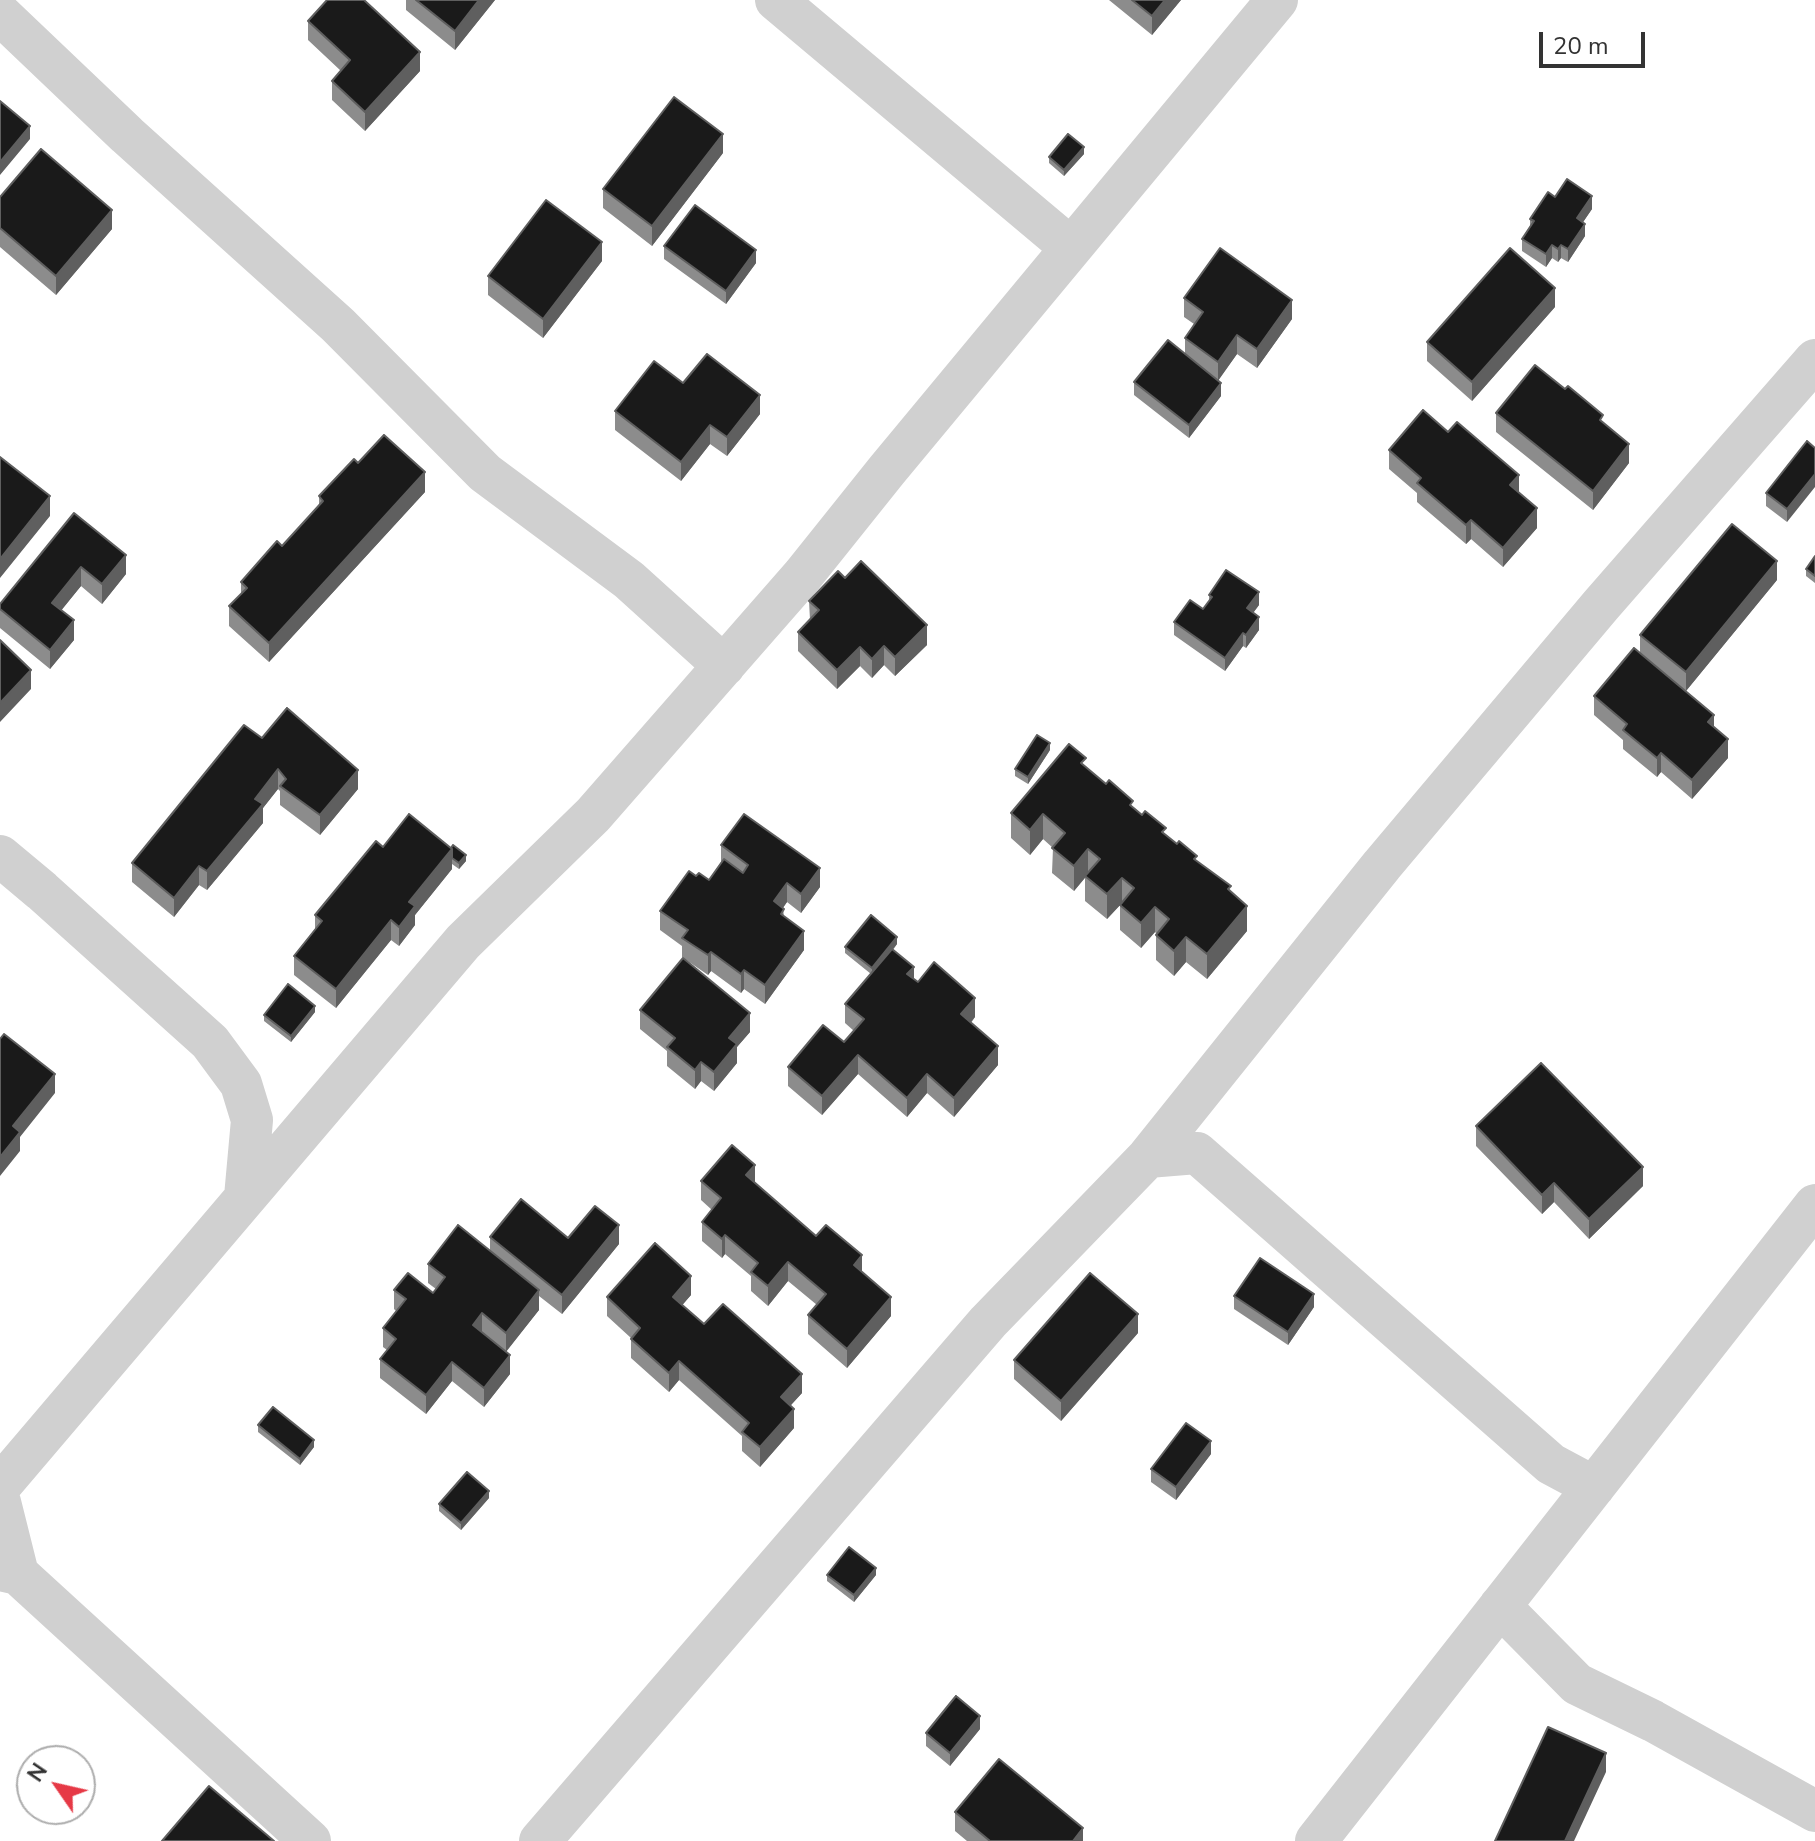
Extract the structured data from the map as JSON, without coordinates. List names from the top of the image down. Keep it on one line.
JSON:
{"scale_bar":"20 m","north":"top left"}
